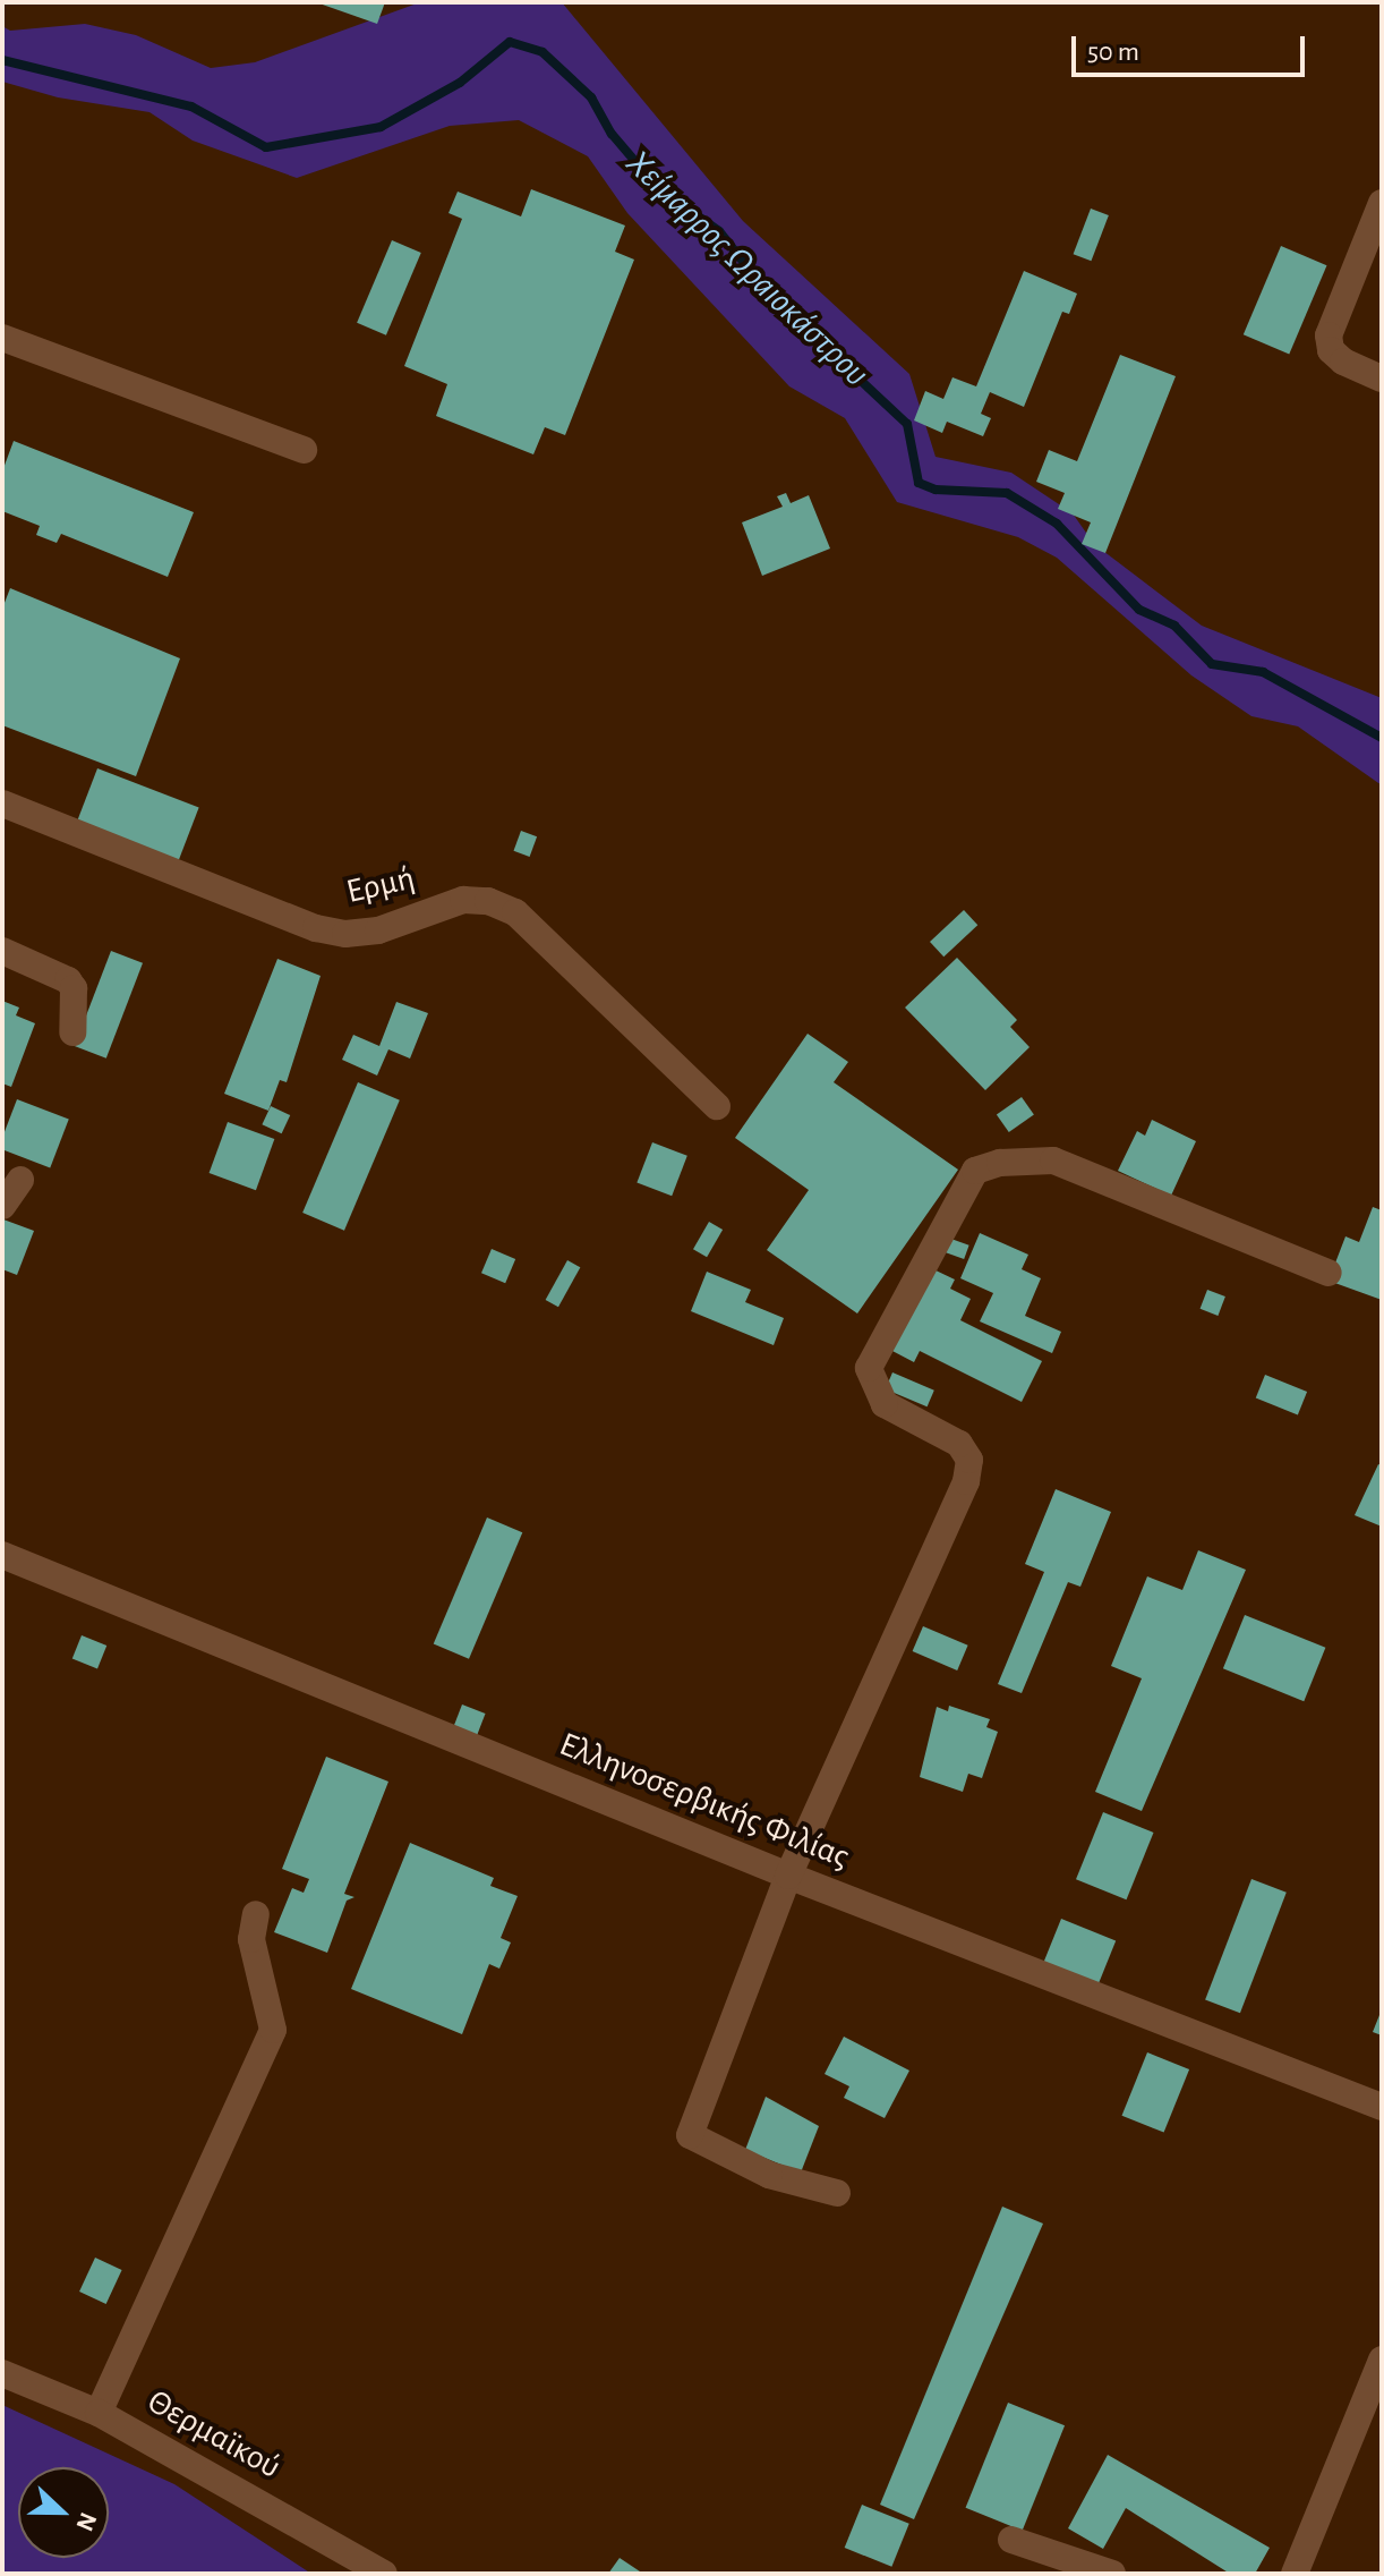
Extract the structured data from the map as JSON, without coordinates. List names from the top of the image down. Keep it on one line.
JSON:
{"streets":{"street":["Ερμή","Ελληνοσερβικής Φιλίας","Θερμαϊκού"]},"water":["Χείμαρρος Ωραιοκάστρου"],"scale_bar":"50 m","north":"right"}
